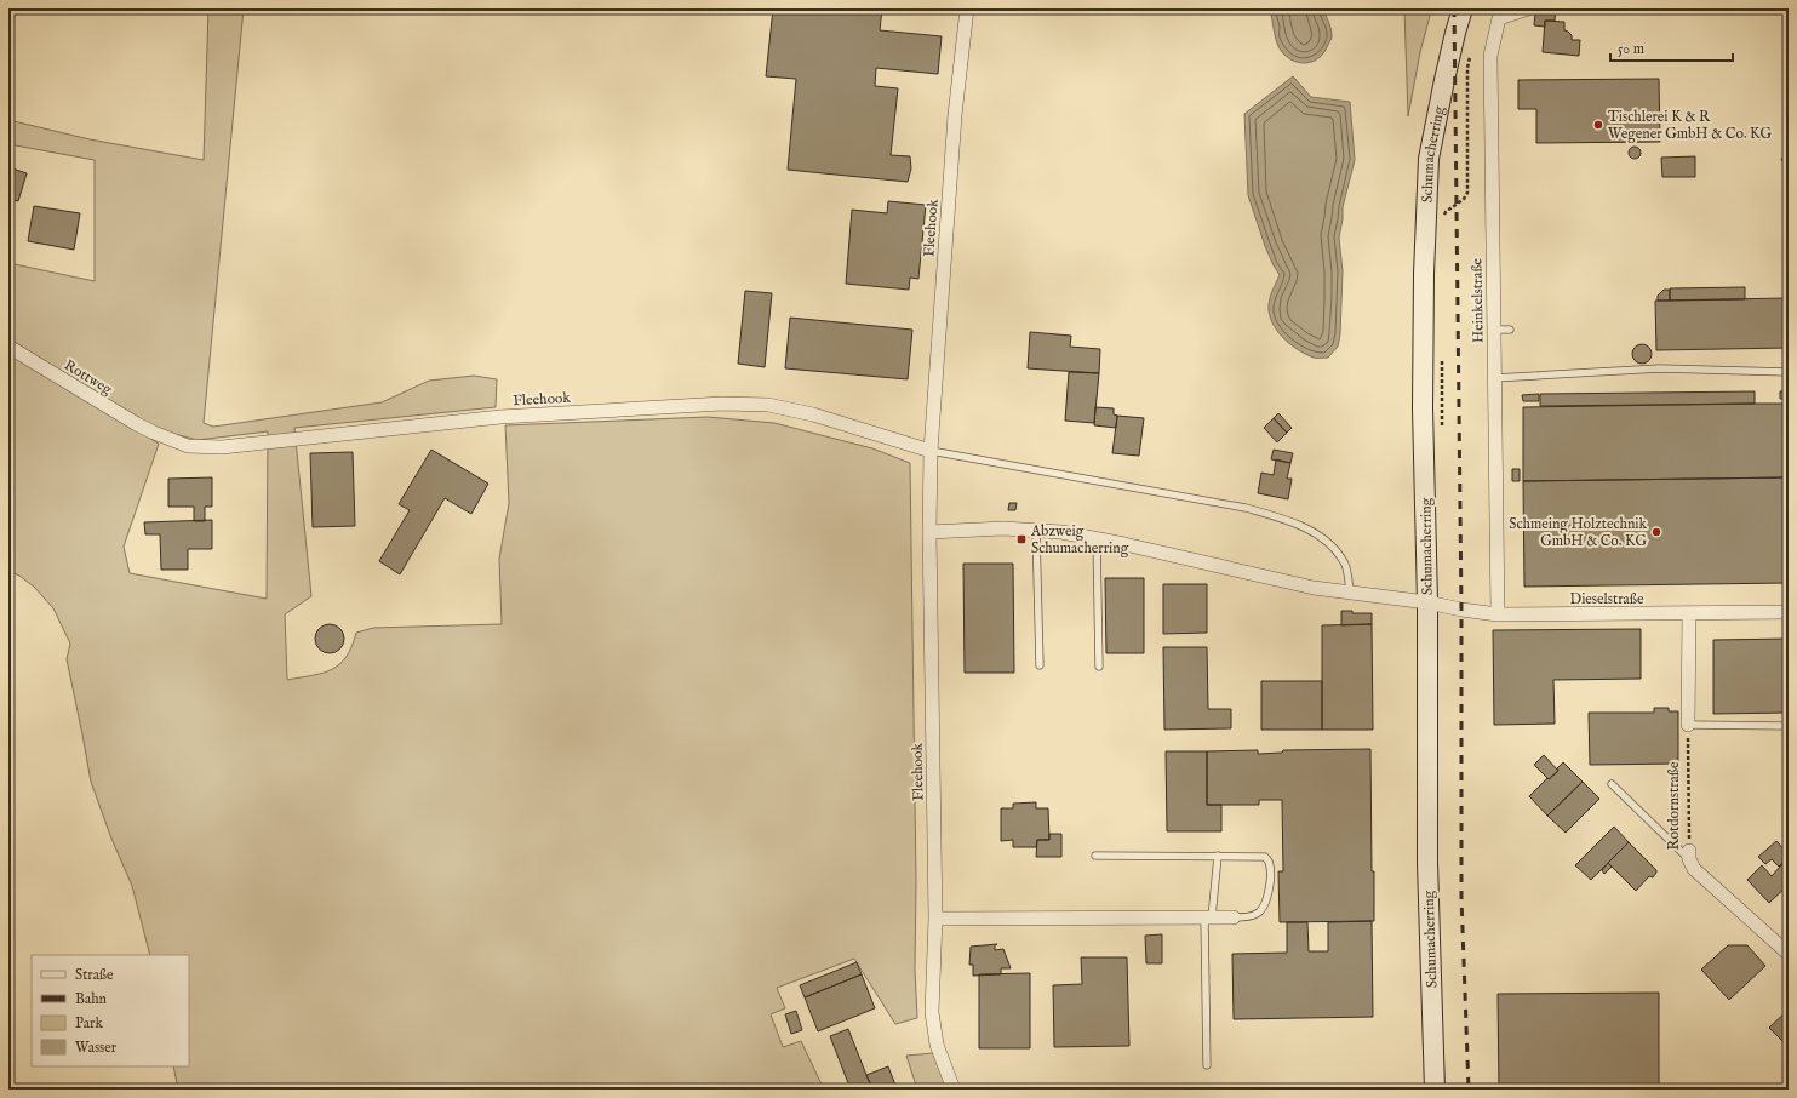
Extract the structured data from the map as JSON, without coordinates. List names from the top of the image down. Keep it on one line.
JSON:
{"streets":{"main road":["Schumacherring"],"street":["Fleehook","Heinkelstraße","Rottweg","Dieselstraße","Rotdornstraße"]},"crossings":[["Schumacherring","Dieselstraße"],["Fleehook","Rottweg"],["Fleehook","Dieselstraße"],["Heinkelstraße","Dieselstraße"]],"places":{"other":["Tischlerei K & R Wegener GmbH & Co. KG","Schmeing Holztechnik GmbH & Co. KG"],"transit":["Abzweig Schumacherring"]},"legend":["Straße","Bahn","Park","Wasser"],"scale_bar":"50 m"}
